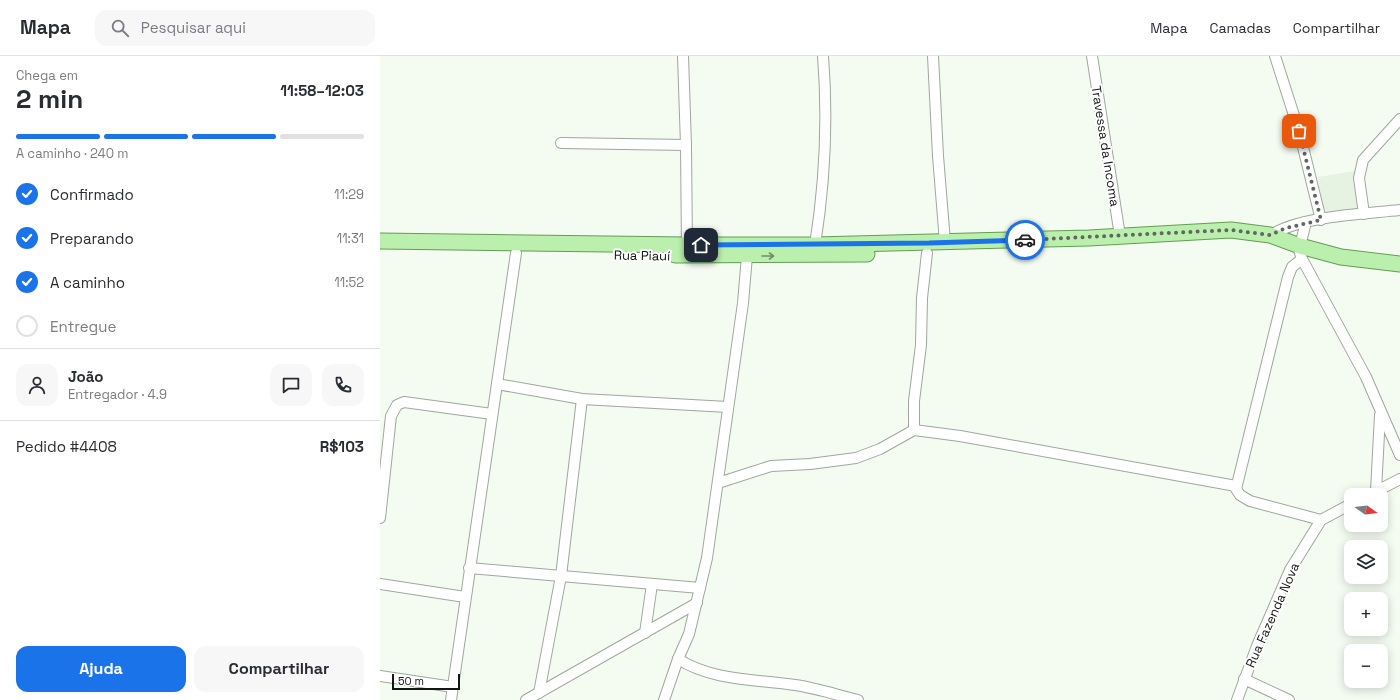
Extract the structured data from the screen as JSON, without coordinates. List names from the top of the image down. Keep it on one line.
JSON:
{"streets":{"main road":["Rua Piauí"],"street":["Travessa da Incoma","Rua Fazenda Nova"]},"crossings":[["Travessa da Incoma","Rua Piauí"]],"scale_bar":"50 m","north":"right","page":{"header":"Mapa","search":"Pesquisar aqui","nav":["Mapa","Camadas","Compartilhar"],"heading":["2 min","Chega em","11:58–12:03"],"panel":["João","Entregador · 4.9","Pedido #4408","R$103"],"bar":"A caminho · 240 m","list":[["Confirmado","11:29"],["Preparando","11:31"],["A caminho","11:52"],"Entregue"],"map_buttons":["+","−"],"buttons":["Ajuda","Compartilhar"],"scale":"50 m"}}
